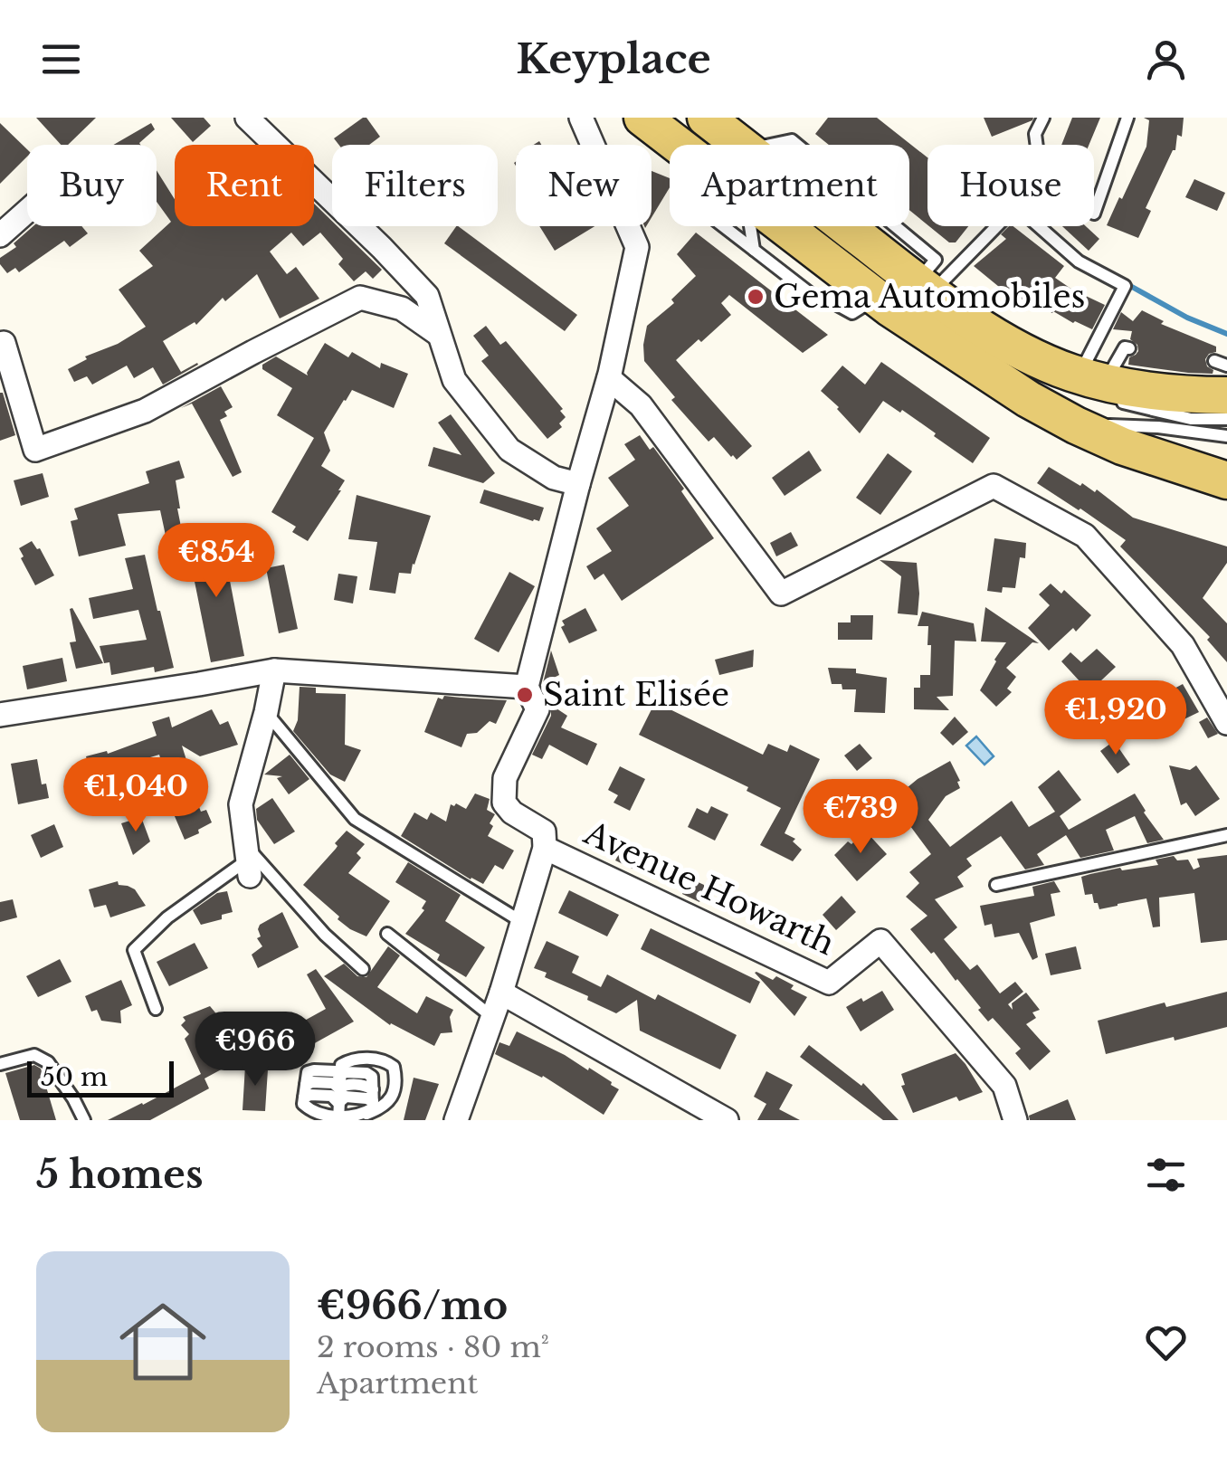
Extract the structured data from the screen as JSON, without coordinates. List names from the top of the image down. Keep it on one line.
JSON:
{"streets":{"street":["Avenue Howarth"]},"places":["Gema Automobiles","Saint Elisée"],"scale_bar":"50 m","page":{"header":"Keyplace","chip":["Buy","Rent","Filters","New","Apartment","House"],"price":["€854","€1,920","€1,040","€739","€966"],"scale":"50 m","heading":"5 homes","list":[{"name":"€966/mo","note":"2 rooms · 80 m² · Apartment"}]}}
